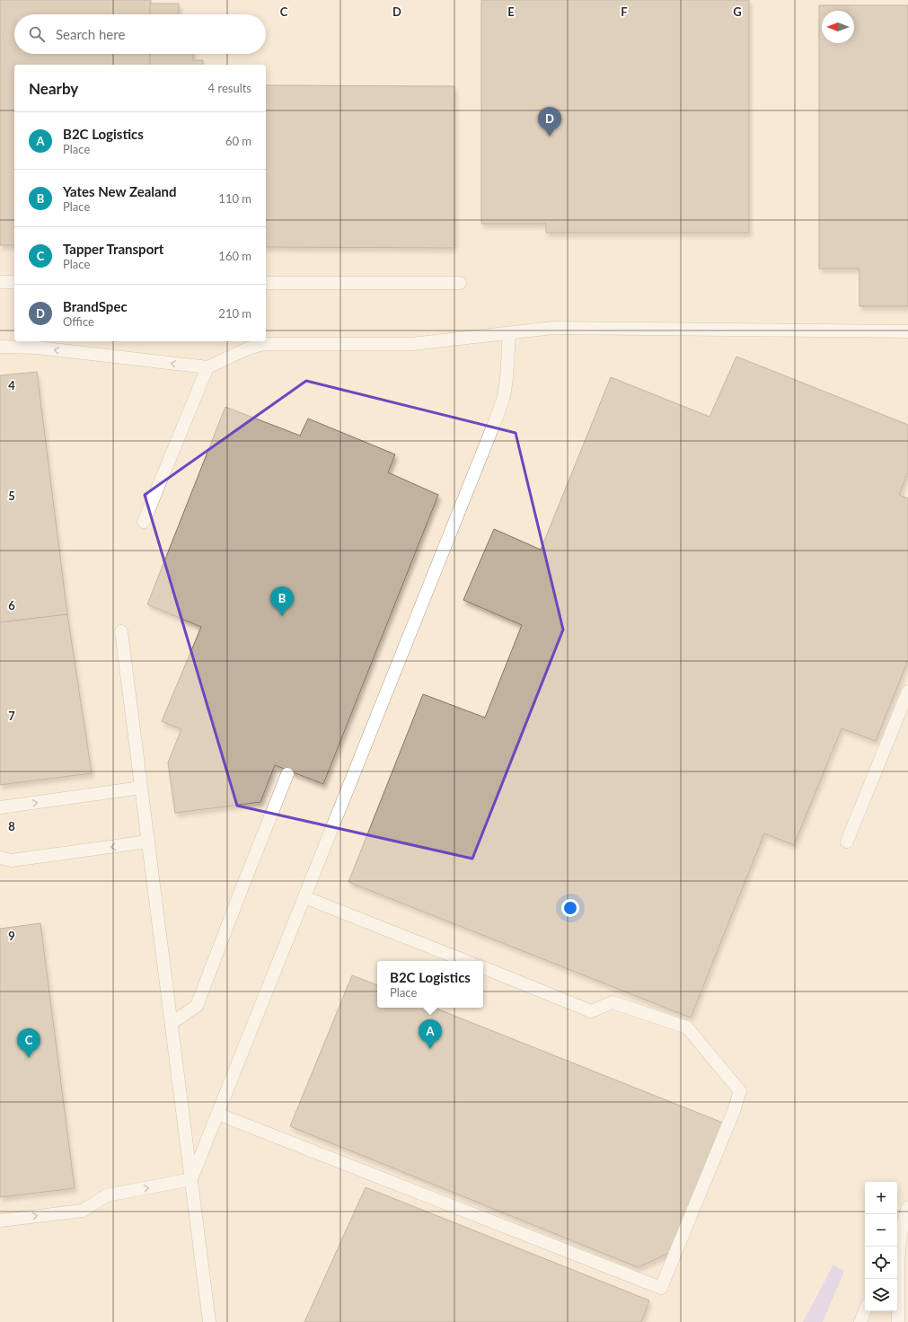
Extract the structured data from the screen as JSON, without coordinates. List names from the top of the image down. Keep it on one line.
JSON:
{"north":"left","page":{"search":"Search here","heading":["Nearby","4 results"],"pins":["D","B","A","C"],"list":[{"mark":"A","name":"B2C Logistics","note":"Place","value":"60 m"},{"mark":"B","name":"Yates New Zealand","note":"Place","value":"110 m"},{"mark":"C","name":"Tapper Transport","note":"Place","value":"160 m"},{"mark":"D","name":"BrandSpec","note":"Office","value":"210 m"}],"popup":["B2C Logistics","Place"],"map_buttons":["+","−"]},"grid":{"columns":["C","D","E","F","G"],"rows":["4","5","6","7","8","9"]}}
